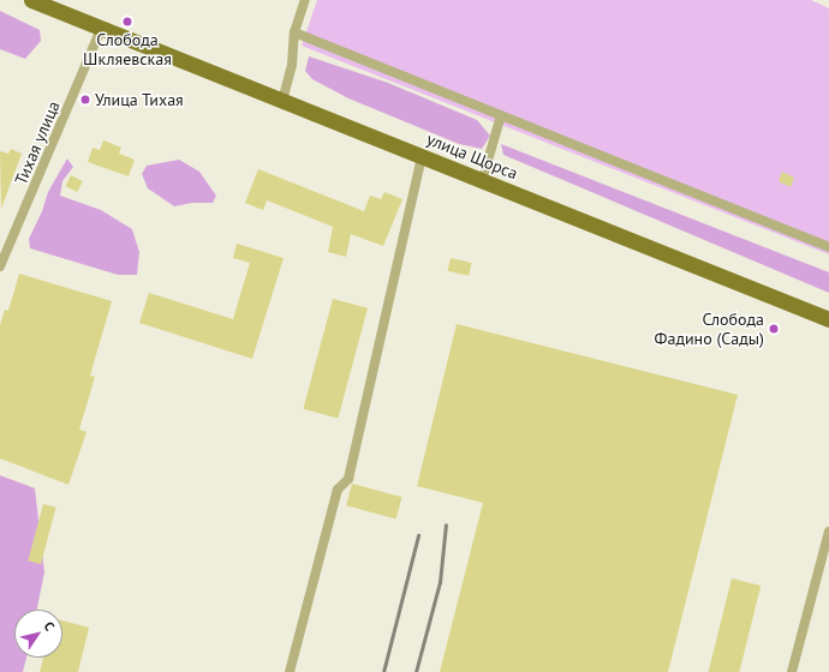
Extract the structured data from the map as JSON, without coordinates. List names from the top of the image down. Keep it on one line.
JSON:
{"streets":{"main road":["улица Щорса"],"street":["Тихая улица"]},"crossings":[["Тихая улица","улица Щорса"]],"places":["Слобода Шкляевская","Улица Тихая","Слобода Фадино (Сады)"],"north":"top right"}
